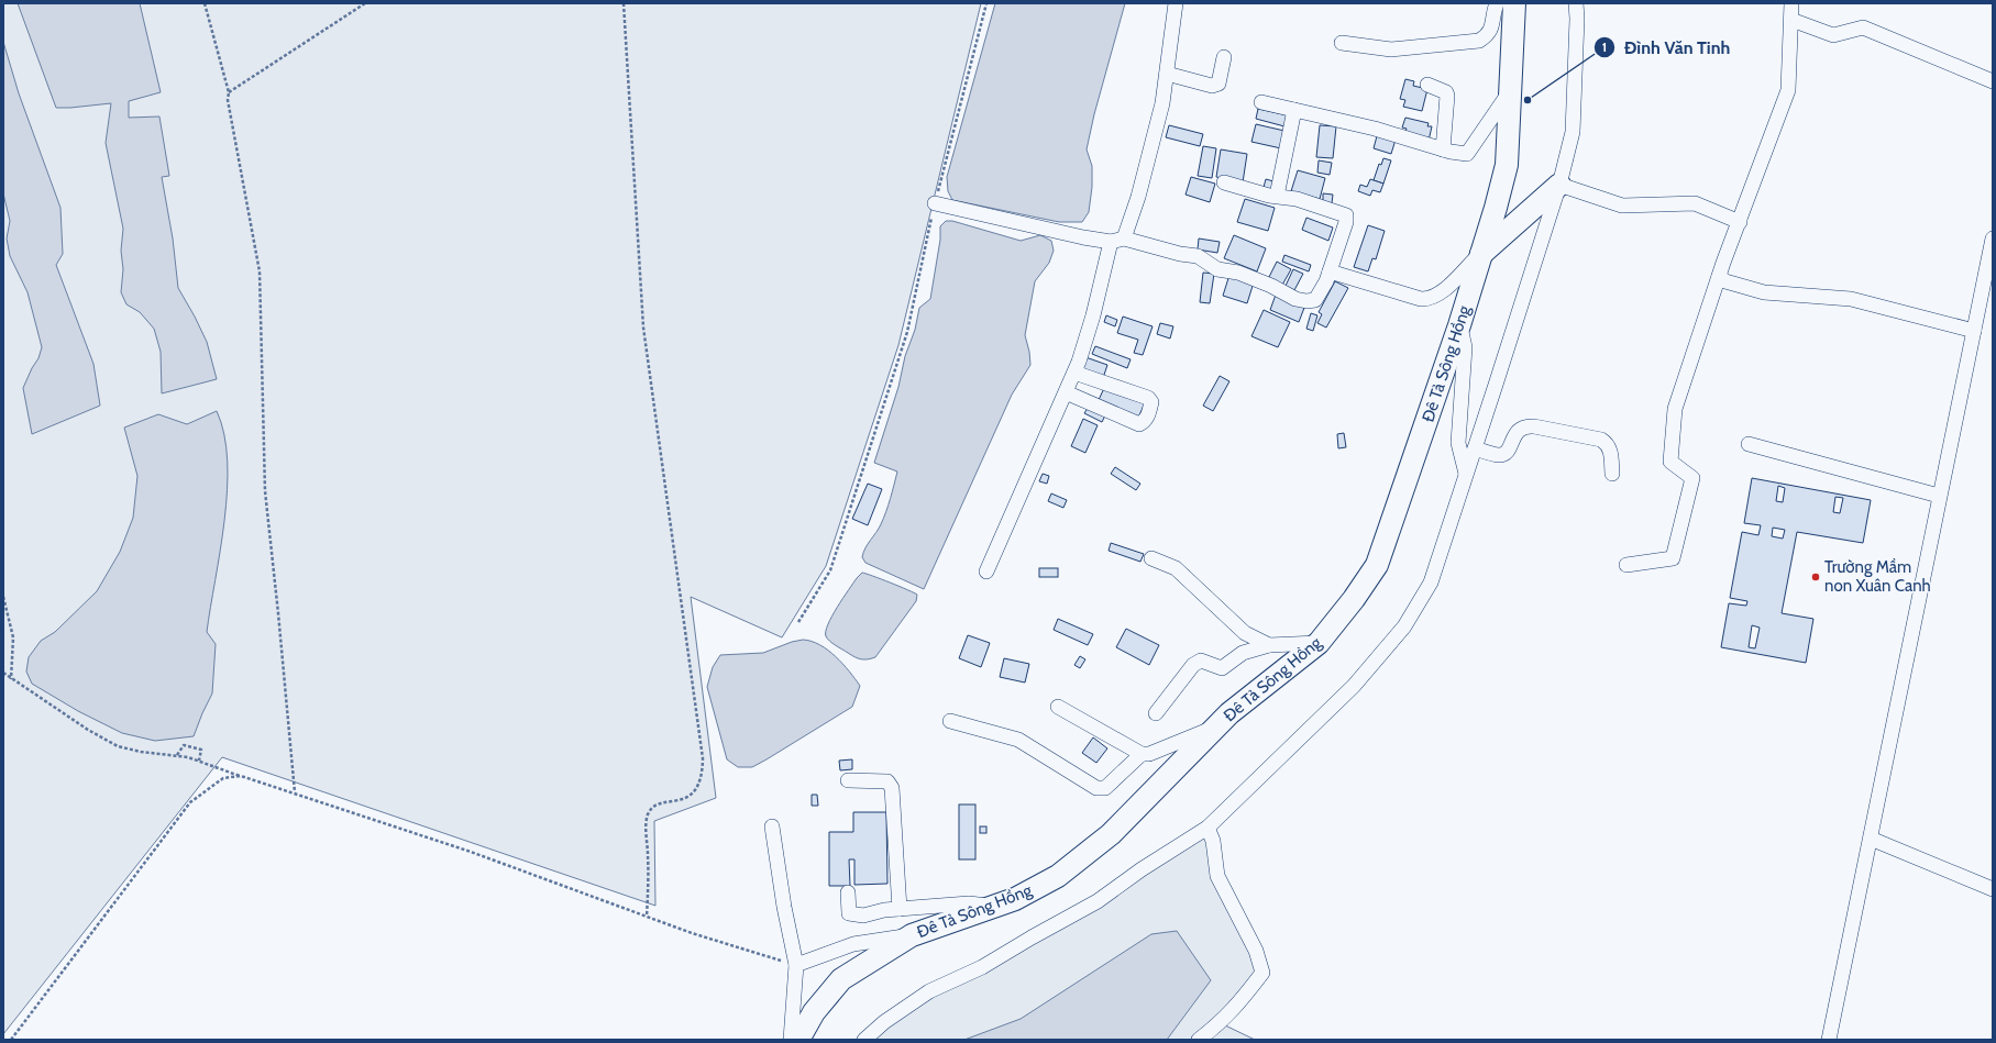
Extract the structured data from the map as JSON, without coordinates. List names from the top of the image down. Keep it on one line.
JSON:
{"streets":{"main road":["Đê Tả Sông Hồng"]},"places":["Đình Văn Tinh","Trường Mầm non Xuân Canh"]}
